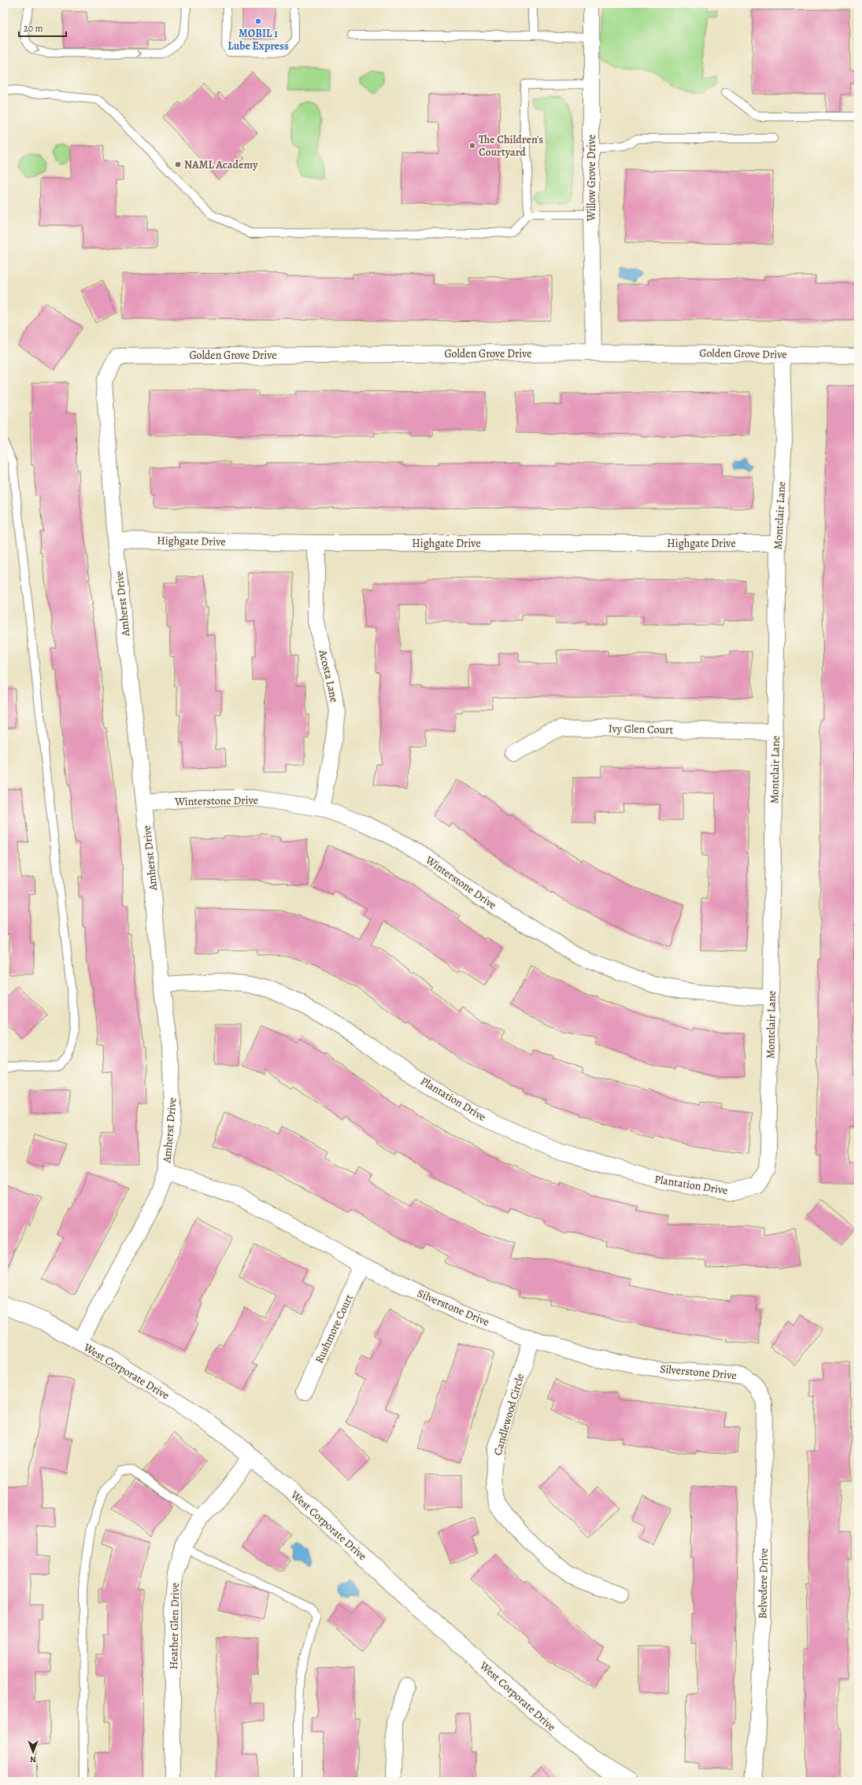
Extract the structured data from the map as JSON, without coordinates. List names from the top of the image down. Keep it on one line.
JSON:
{"streets":{"street":["Willow Grove Drive","Golden Grove Drive","Montclair Lane","Highgate Drive","Amherst Drive","Acosta Lane","Ivy Glen Court","Winterstone Drive","Plantation Drive","Silverstone Drive","Rushmore Court","West Corporate Drive","Candlewood Circle","Belvedere Drive","Heather Glen Drive"]},"crossings":[["Willow Grove Drive","Golden Grove Drive"],["Golden Grove Drive","Montclair Lane"],["Golden Grove Drive","Amherst Drive"],["Montclair Lane","Highgate Drive"],["Montclair Lane","Ivy Glen Court"],["Montclair Lane","Winterstone Drive"],["Montclair Lane","Plantation Drive"],["Highgate Drive","Amherst Drive"],["Highgate Drive","Acosta Lane"],["Amherst Drive","Winterstone Drive"],["Amherst Drive","Plantation Drive"],["Amherst Drive","Silverstone Drive"],["Amherst Drive","West Corporate Drive"],["Acosta Lane","Winterstone Drive"],["Silverstone Drive","Rushmore Court"],["Silverstone Drive","Candlewood Circle"],["Silverstone Drive","Belvedere Drive"],["West Corporate Drive","Heather Glen Drive"]],"places":["MOBIL 1 Lube Express","The Children's Courtyard","NAML Academy"],"scale_bar":"20 m","north":"bottom"}
